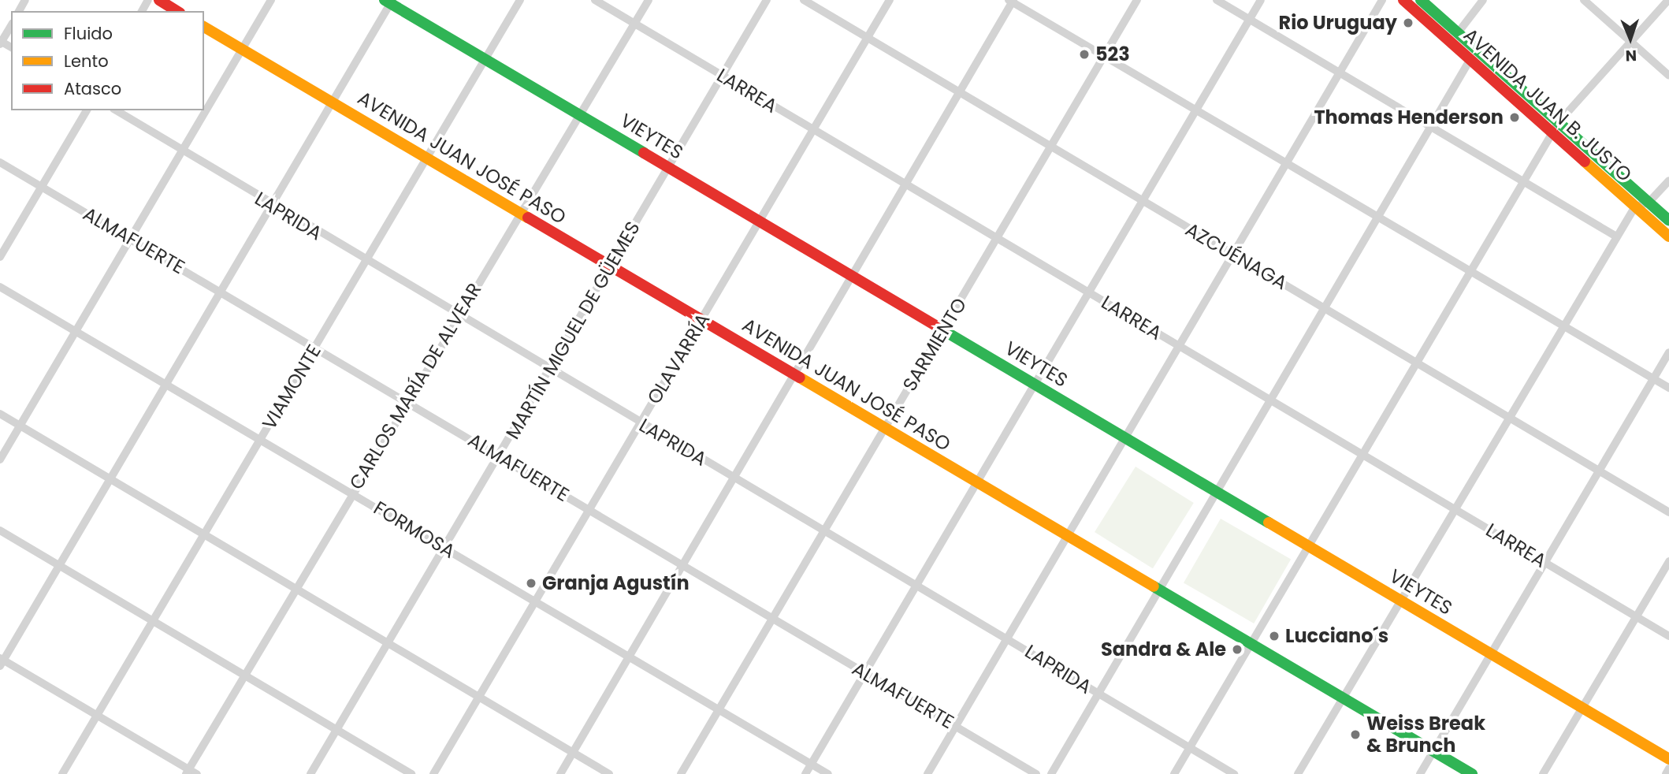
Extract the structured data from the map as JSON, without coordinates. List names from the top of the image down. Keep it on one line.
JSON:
{"streets":{"main road":["AVENIDA JUAN B. JUSTO","VIEYTES","AVENIDA JUAN JOSÉ PASO"],"street":["LARREA","LAPRIDA","ALMAFUERTE","AZCUÉNAGA","MARTÍN MIGUEL DE GÜEMES","SARMIENTO","OLAVARRÍA","CARLOS MARÍA DE ALVEAR","VIAMONTE","FORMOSA"]},"crossings":[["LARREA","MARTÍN MIGUEL DE GÜEMES"],["LARREA","SARMIENTO"],["LARREA","OLAVARRÍA"],["LARREA","CARLOS MARÍA DE ALVEAR"],["VIEYTES","MARTÍN MIGUEL DE GÜEMES"],["VIEYTES","SARMIENTO"],["VIEYTES","OLAVARRÍA"],["VIEYTES","CARLOS MARÍA DE ALVEAR"],["VIEYTES","VIAMONTE"],["AVENIDA JUAN JOSÉ PASO","MARTÍN MIGUEL DE GÜEMES"],["AVENIDA JUAN JOSÉ PASO","SARMIENTO"],["AVENIDA JUAN JOSÉ PASO","OLAVARRÍA"],["AVENIDA JUAN JOSÉ PASO","CARLOS MARÍA DE ALVEAR"],["AVENIDA JUAN JOSÉ PASO","VIAMONTE"],["LAPRIDA","MARTÍN MIGUEL DE GÜEMES"],["LAPRIDA","SARMIENTO"],["LAPRIDA","OLAVARRÍA"],["LAPRIDA","CARLOS MARÍA DE ALVEAR"],["LAPRIDA","VIAMONTE"],["ALMAFUERTE","MARTÍN MIGUEL DE GÜEMES"],["ALMAFUERTE","SARMIENTO"],["ALMAFUERTE","OLAVARRÍA"],["ALMAFUERTE","CARLOS MARÍA DE ALVEAR"],["ALMAFUERTE","VIAMONTE"],["AZCUÉNAGA","SARMIENTO"],["AZCUÉNAGA","OLAVARRÍA"],["MARTÍN MIGUEL DE GÜEMES","FORMOSA"],["SARMIENTO","FORMOSA"],["OLAVARRÍA","FORMOSA"],["CARLOS MARÍA DE ALVEAR","FORMOSA"],["VIAMONTE","FORMOSA"]],"places":["Rio Uruguay","523","Thomas Henderson","Granja Agustín","Lucciano´s","Sandra & Ale","Weiss Break & Brunch"],"legend":["Fluido","Lento","Atasco"],"north":"bottom"}
